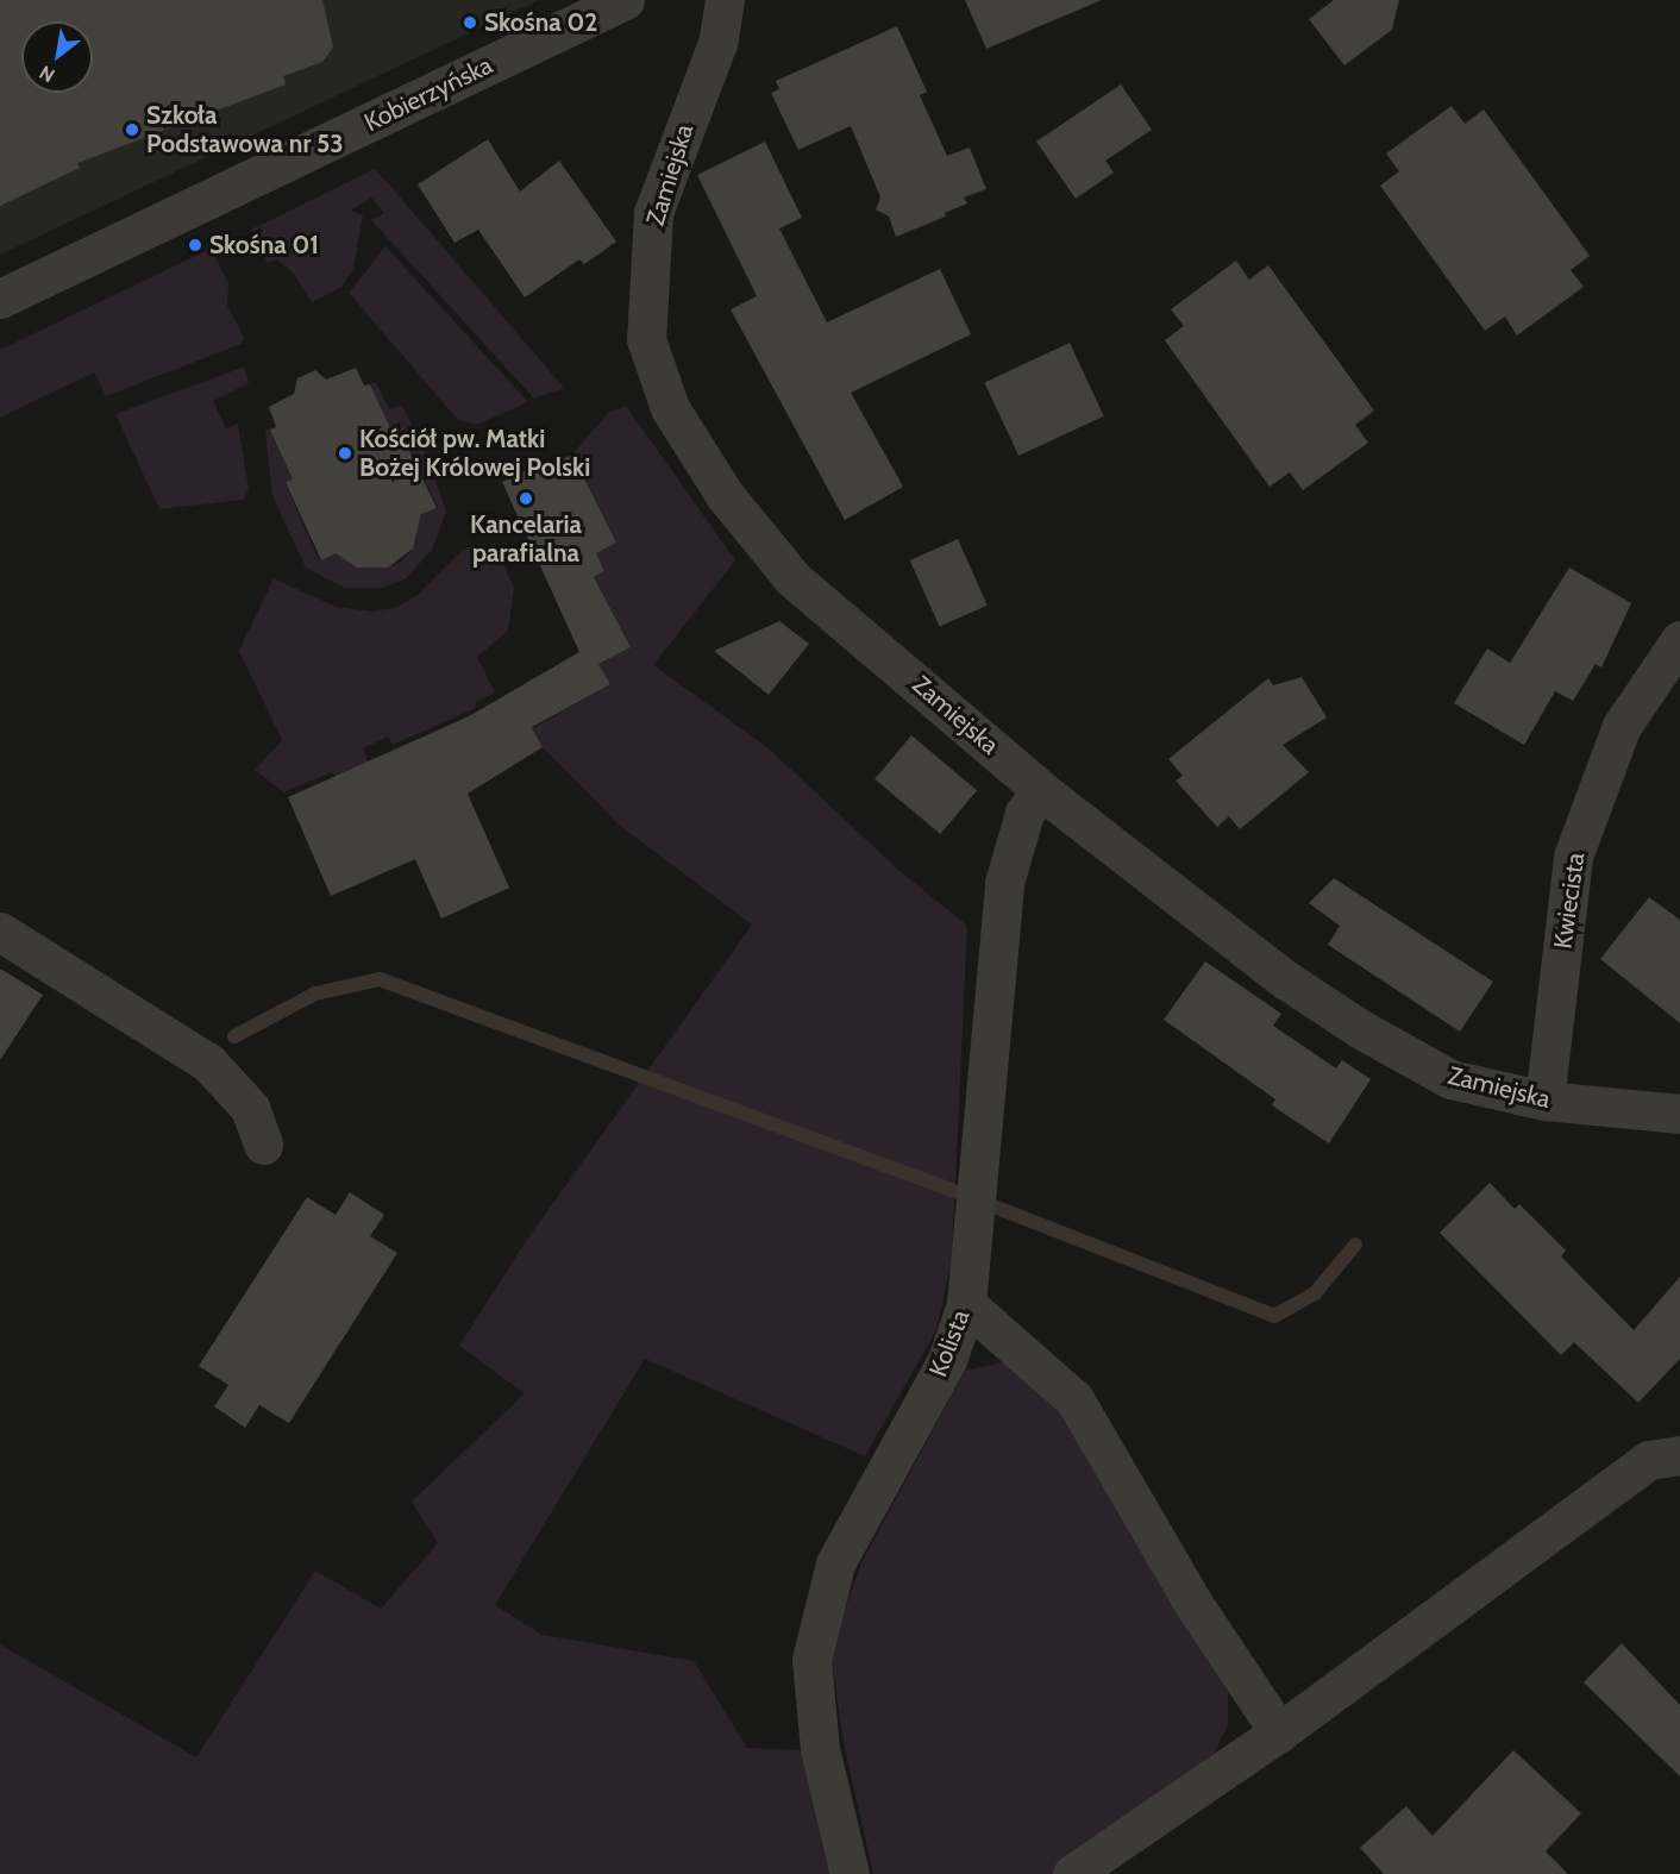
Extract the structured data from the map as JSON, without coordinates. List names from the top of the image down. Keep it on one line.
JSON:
{"streets":{"street":["Kobierzyńska","Zamiejska","Kwiecista","Kolista"]},"crossings":[["Zamiejska","Kwiecista"],["Zamiejska","Kolista"]],"places":["Skośna 02","Szkoła Podstawowa nr 53","Skośna 01","Kościół pw. Matki Bożej Królowej Polski","Kancelaria parafialna"],"north":"bottom left"}
